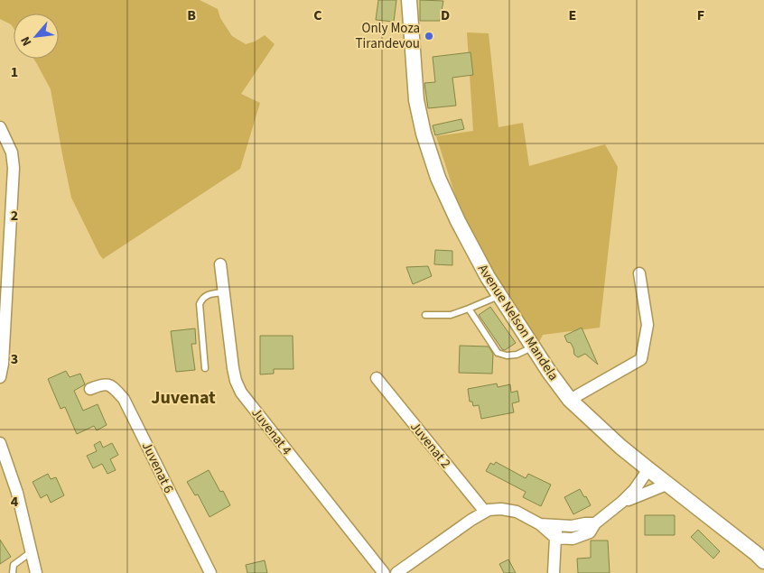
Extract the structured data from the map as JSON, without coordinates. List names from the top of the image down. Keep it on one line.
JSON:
{"streets":{"street":["Avenue Nelson Mandela","Juvenat 4","Juvenat 2","Juvenat 6"]},"districts":["Juvenat"],"places":["Only Moza Tirandevou"],"north":"bottom left","grid":{"columns":["B","C","D","E","F"],"rows":["1","2","3","4"]}}
